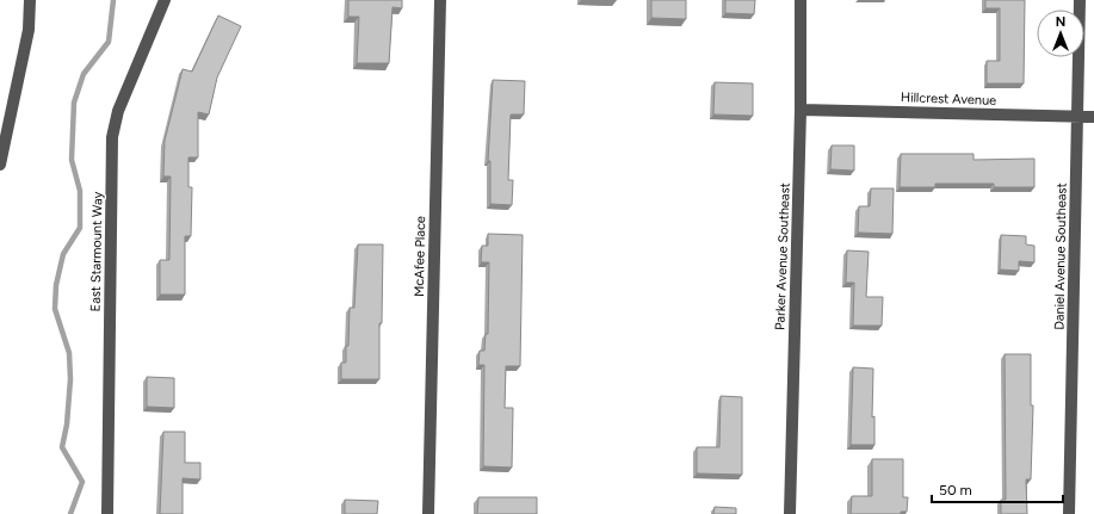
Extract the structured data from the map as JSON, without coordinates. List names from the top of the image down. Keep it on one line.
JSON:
{"streets":{"street":["Hillcrest Avenue","East Starmount Way","McAfee Place","Parker Avenue Southeast","Daniel Avenue Southeast"]},"crossings":[["Hillcrest Avenue","Parker Avenue Southeast"],["Hillcrest Avenue","Daniel Avenue Southeast"]],"scale_bar":"50 m","north":"top"}
